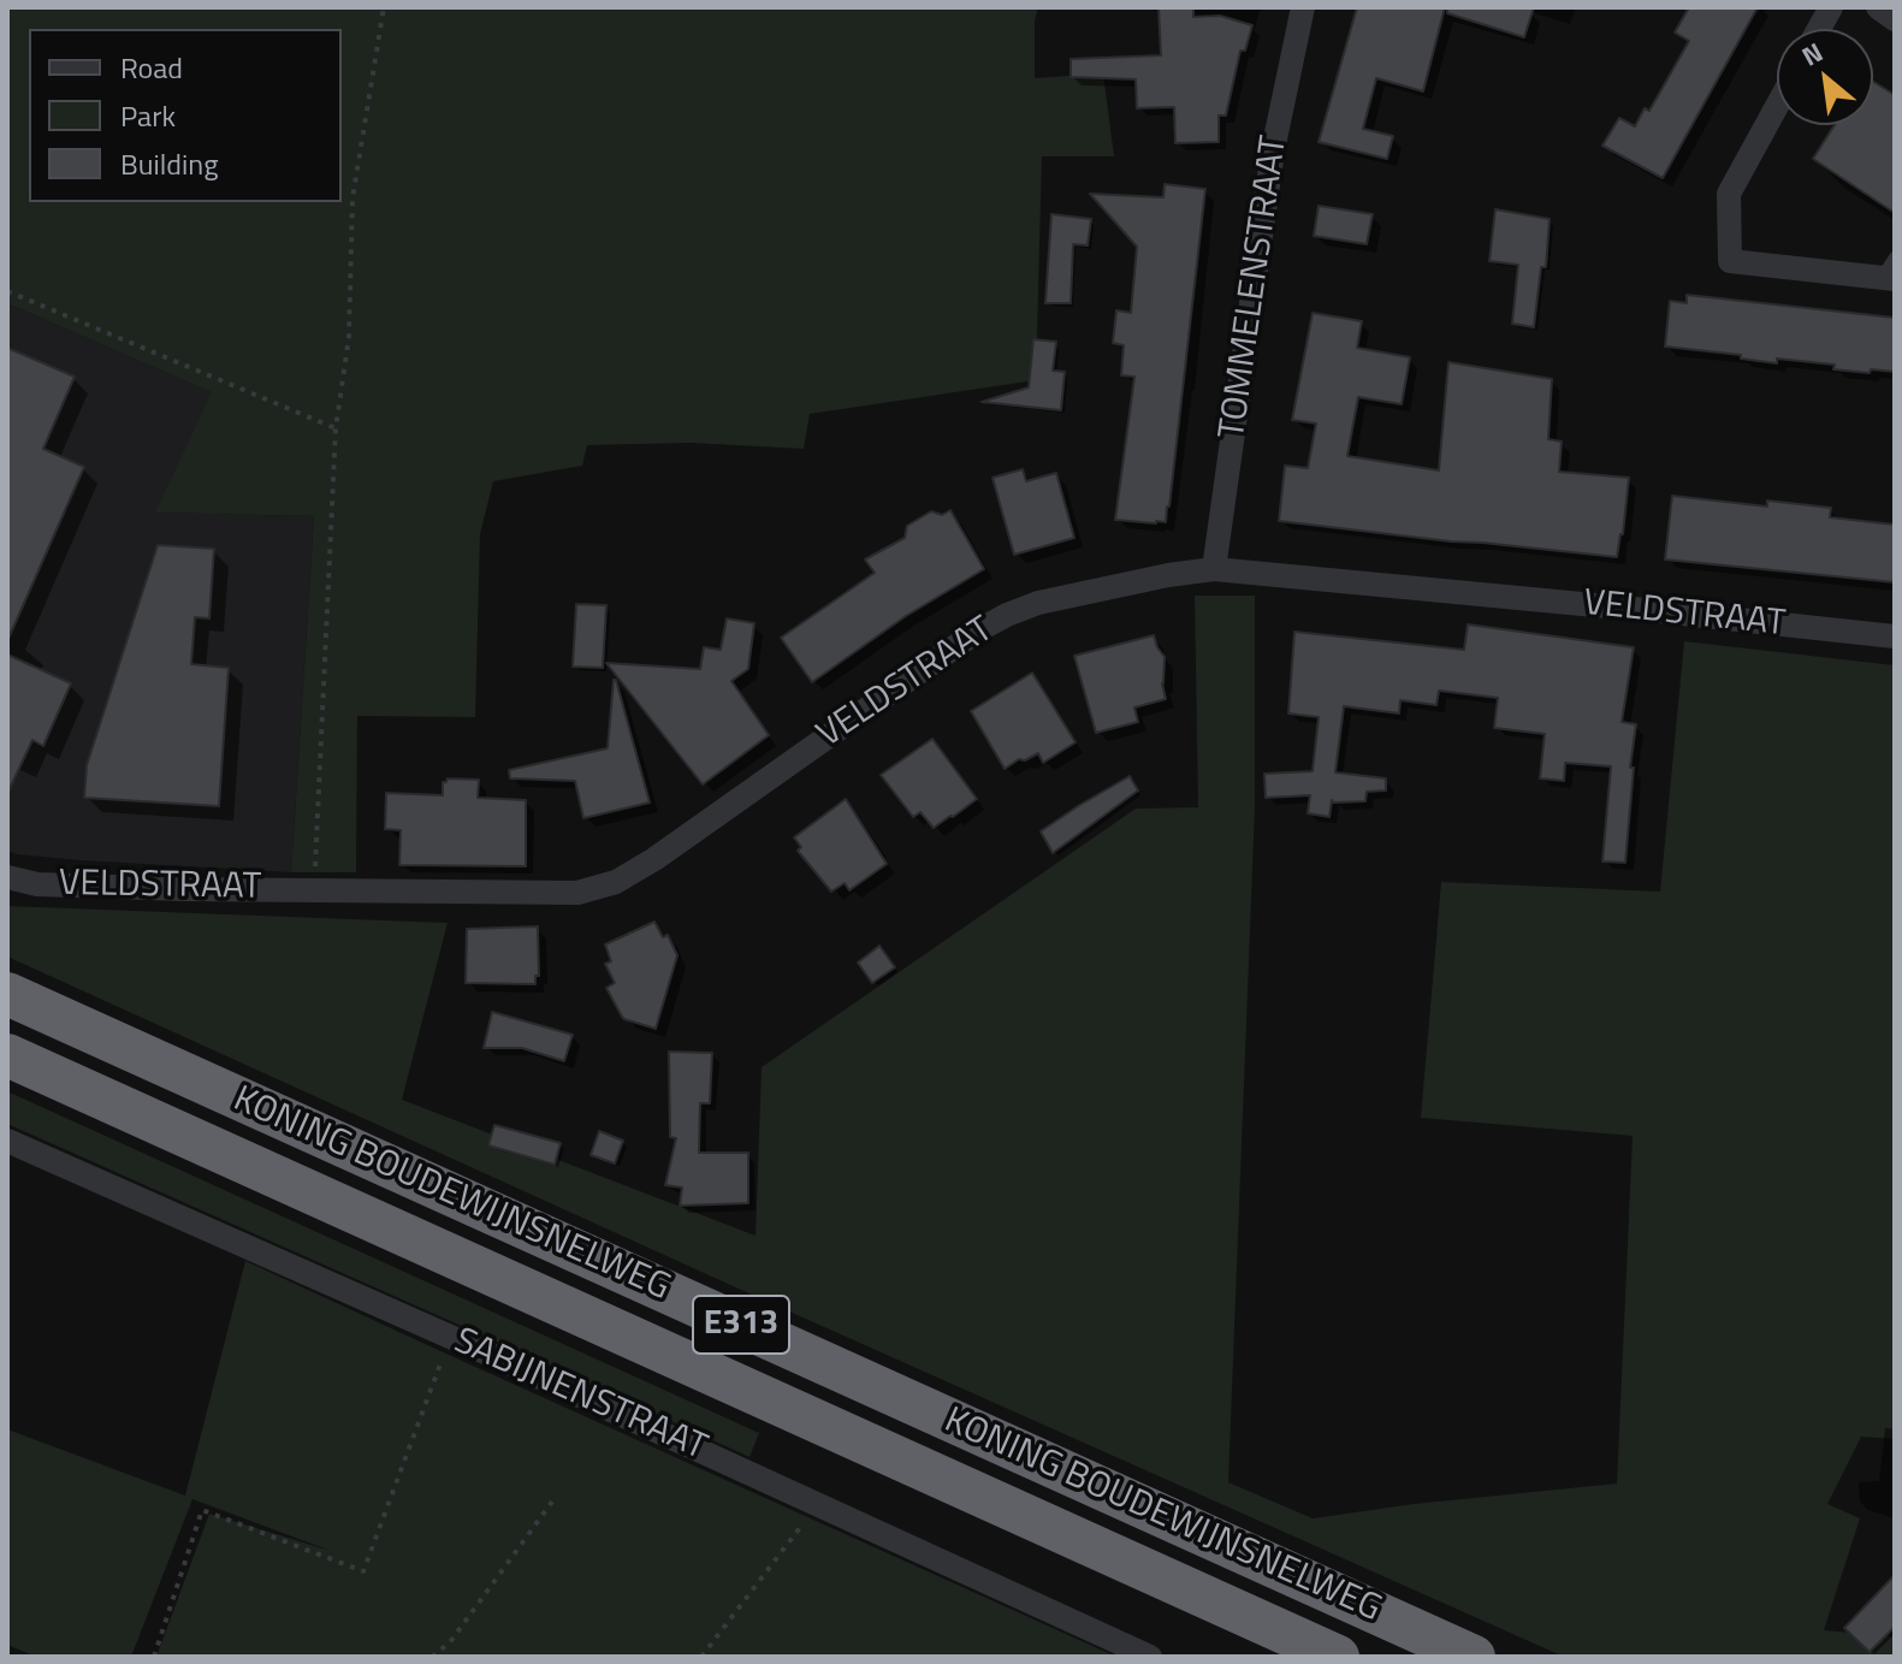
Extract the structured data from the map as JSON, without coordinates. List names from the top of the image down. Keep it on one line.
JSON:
{"streets":{"highway":["KONING BOUDEWIJNSNELWEG","E313"],"street":["TOMMELENSTRAAT","VELDSTRAAT","SABIJNENSTRAAT"]},"crossings":[["TOMMELENSTRAAT","VELDSTRAAT"]],"legend":["Road","Park","Building"],"north":"top left"}
